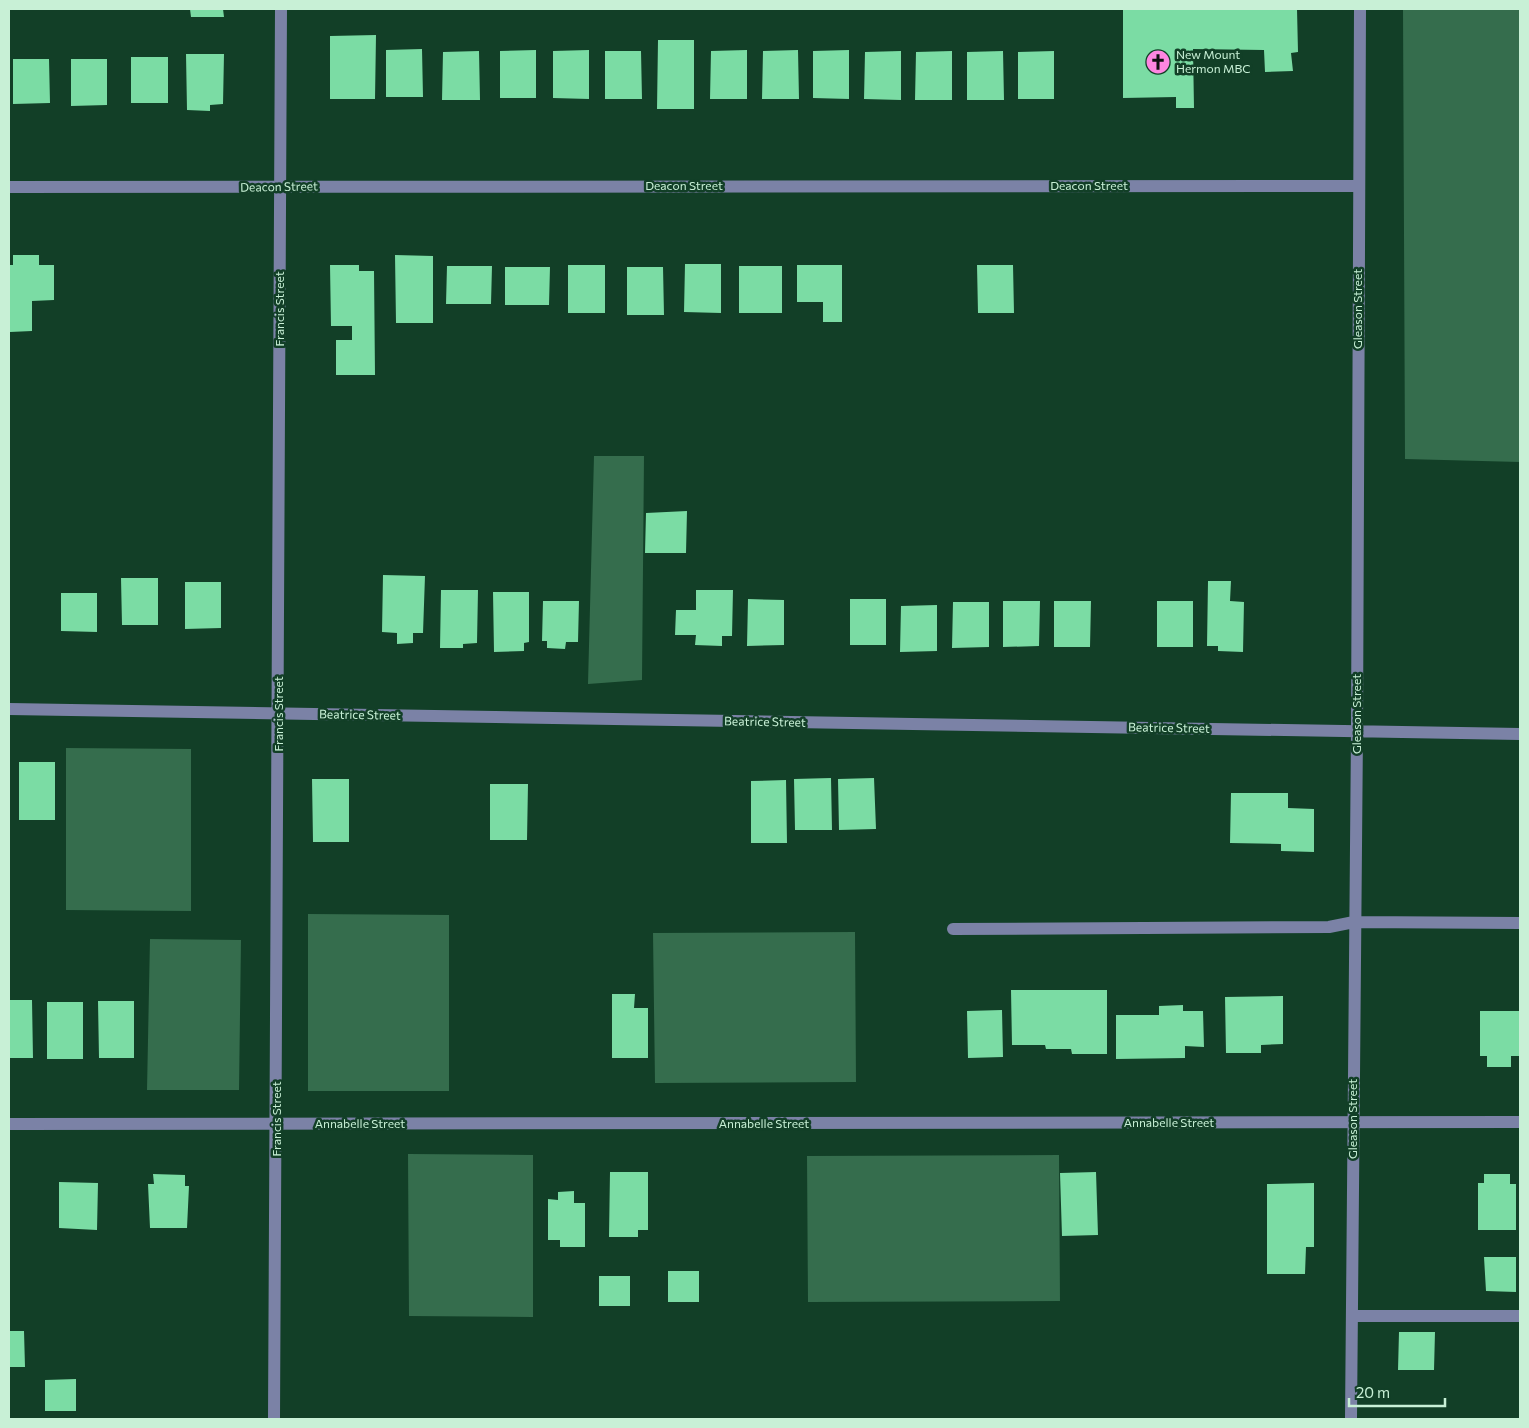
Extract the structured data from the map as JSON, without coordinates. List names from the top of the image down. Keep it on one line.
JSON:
{"streets":{"street":["Deacon Street","Francis Street","Gleason Street","Beatrice Street","Annabelle Street"]},"crossings":[["Deacon Street","Francis Street"],["Deacon Street","Gleason Street"],["Francis Street","Beatrice Street"],["Francis Street","Annabelle Street"],["Gleason Street","Beatrice Street"],["Gleason Street","Annabelle Street"]],"places":{"church":["New Mount Hermon MBC"]},"scale_bar":"20 m"}
